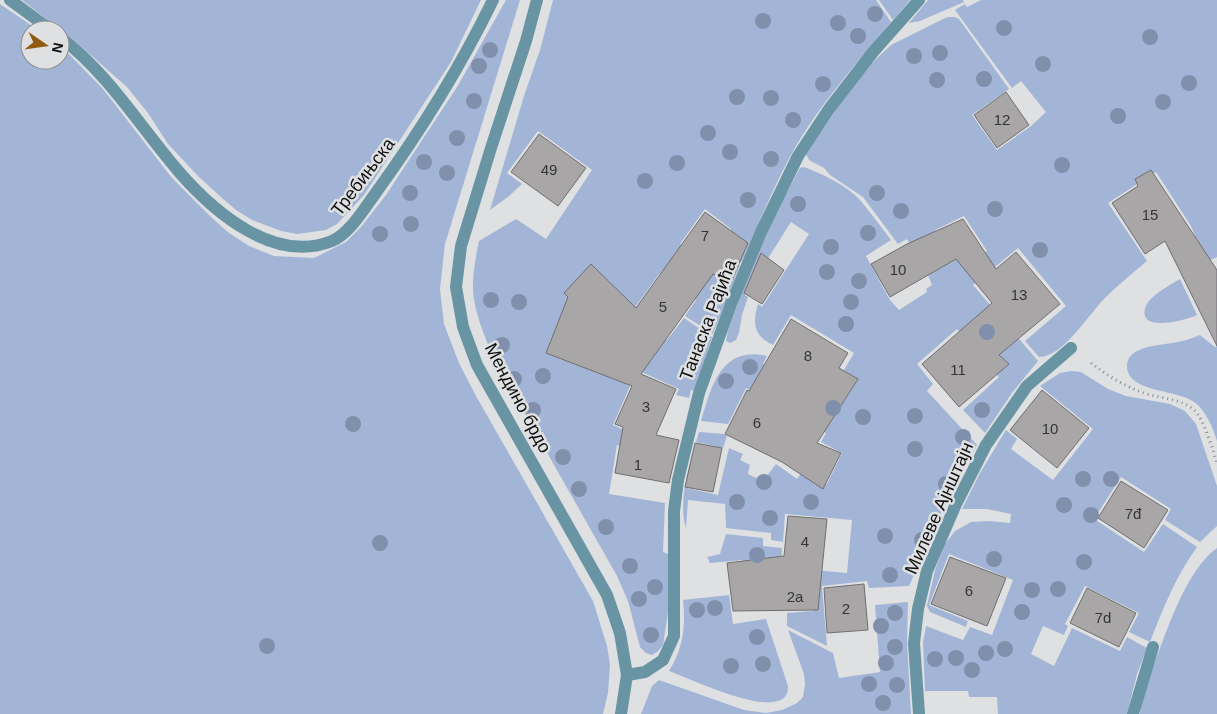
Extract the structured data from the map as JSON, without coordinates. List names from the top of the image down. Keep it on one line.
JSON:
{"streets":{"street":["Требињска","Танаска Рајића","Мендино брдо","Милеве Ајнштајн"]},"crossings":[["Танаска Рајића","Мендино брдо"]],"house_numbers":["12","49","15","7","10","13","5","8","11","3","6","10","1","7đ","4","6","2a","2","7d"],"north":"right"}
